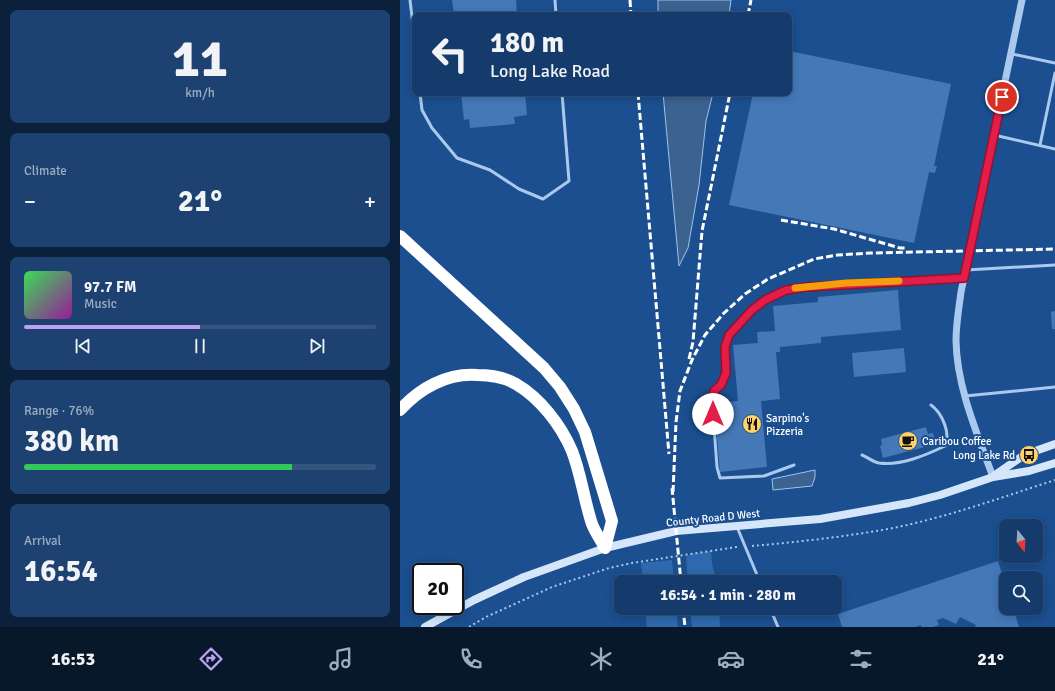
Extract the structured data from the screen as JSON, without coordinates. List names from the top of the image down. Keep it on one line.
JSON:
{"streets":{"main road":["County Road D West"]},"places":{"restaurant":["Sarpino's Pizzeria"],"cafe":["Caribou Coffee"],"bus stop":["Long Lake Rd"]},"north":"bottom","page":{"tile":[["11","km/h"],"Climate",["Range · 76%","380 km"],["Arrival","16:54"]],"turn":["180 m","Long Lake Road"],"heat":["−","21°","+"],"song":["97.7 FM","Music"],"limit":"20","trip":"16:54 · 1 min · 280 m","tabs":["16:53","21°"]}}
